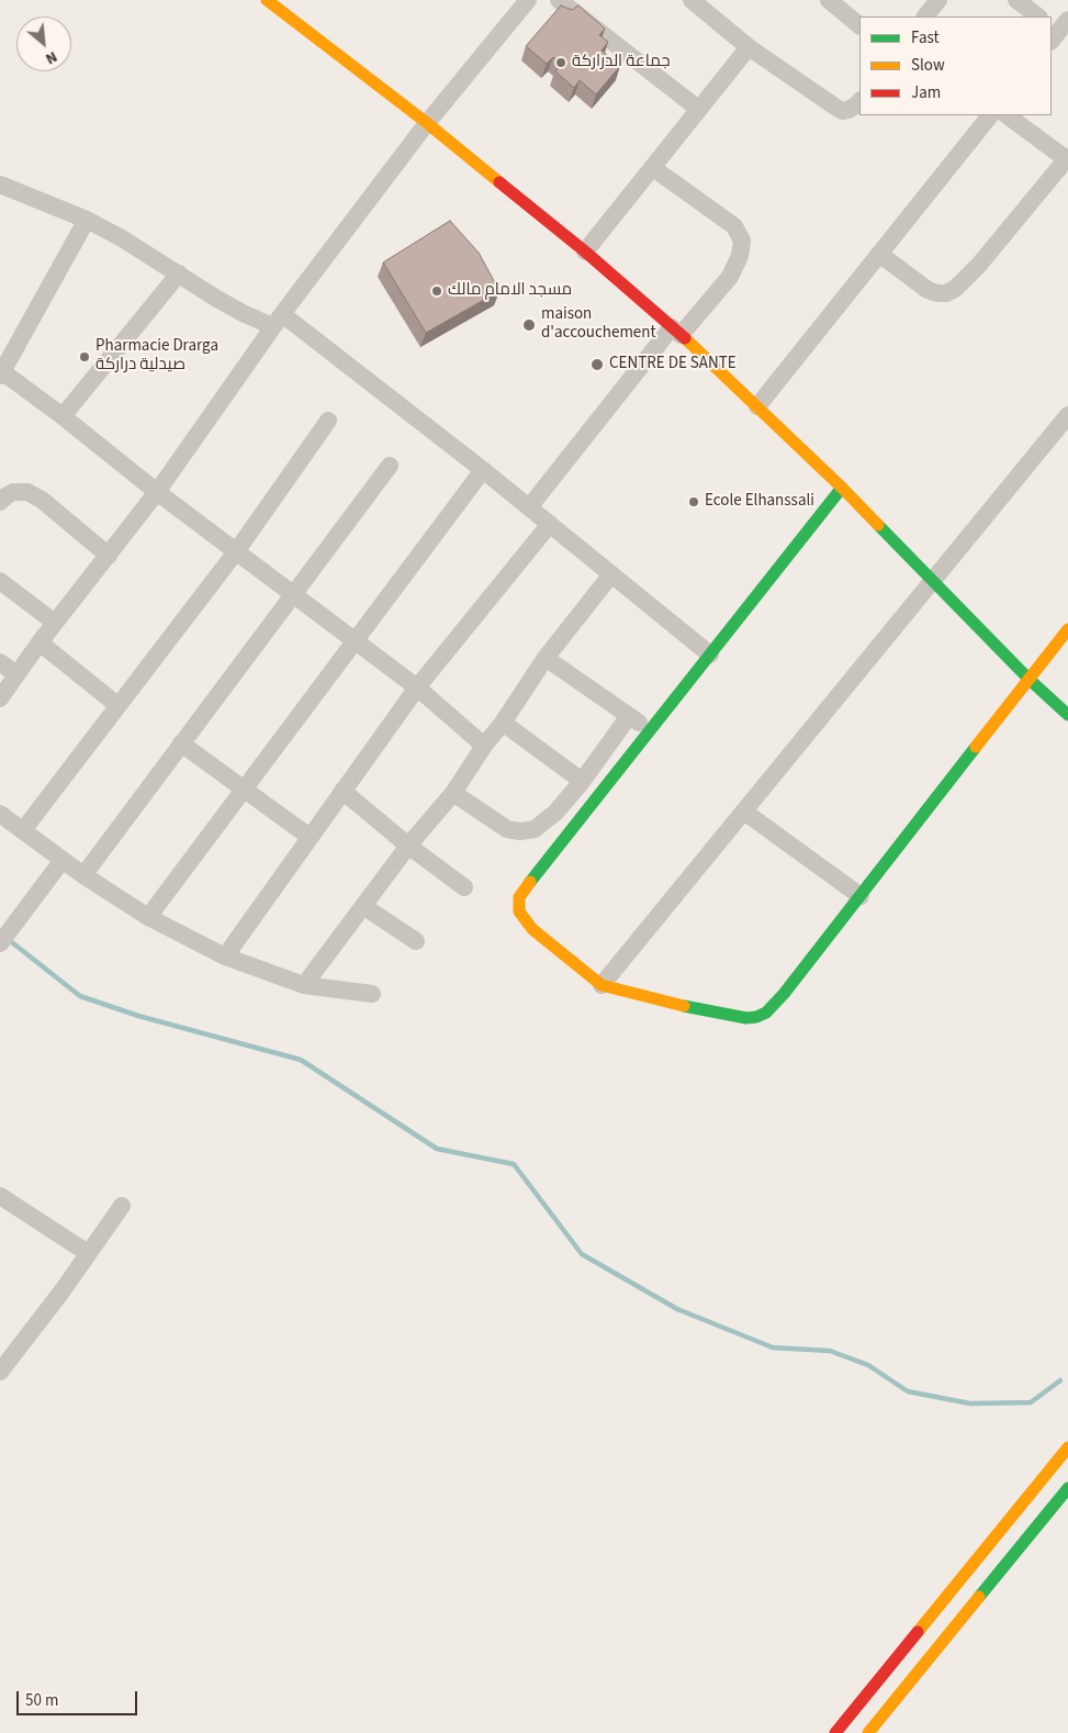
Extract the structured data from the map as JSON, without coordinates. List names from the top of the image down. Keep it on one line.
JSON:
{"places":["جماعة الدراركة","مسجد الامام مالك","maison d'accouchement","Pharmacie Drarga صيدلية دراركة","CENTRE DE SANTE","Ecole Elhanssali"],"legend":["Fast","Slow","Jam"],"scale_bar":"50 m","north":"bottom right"}
